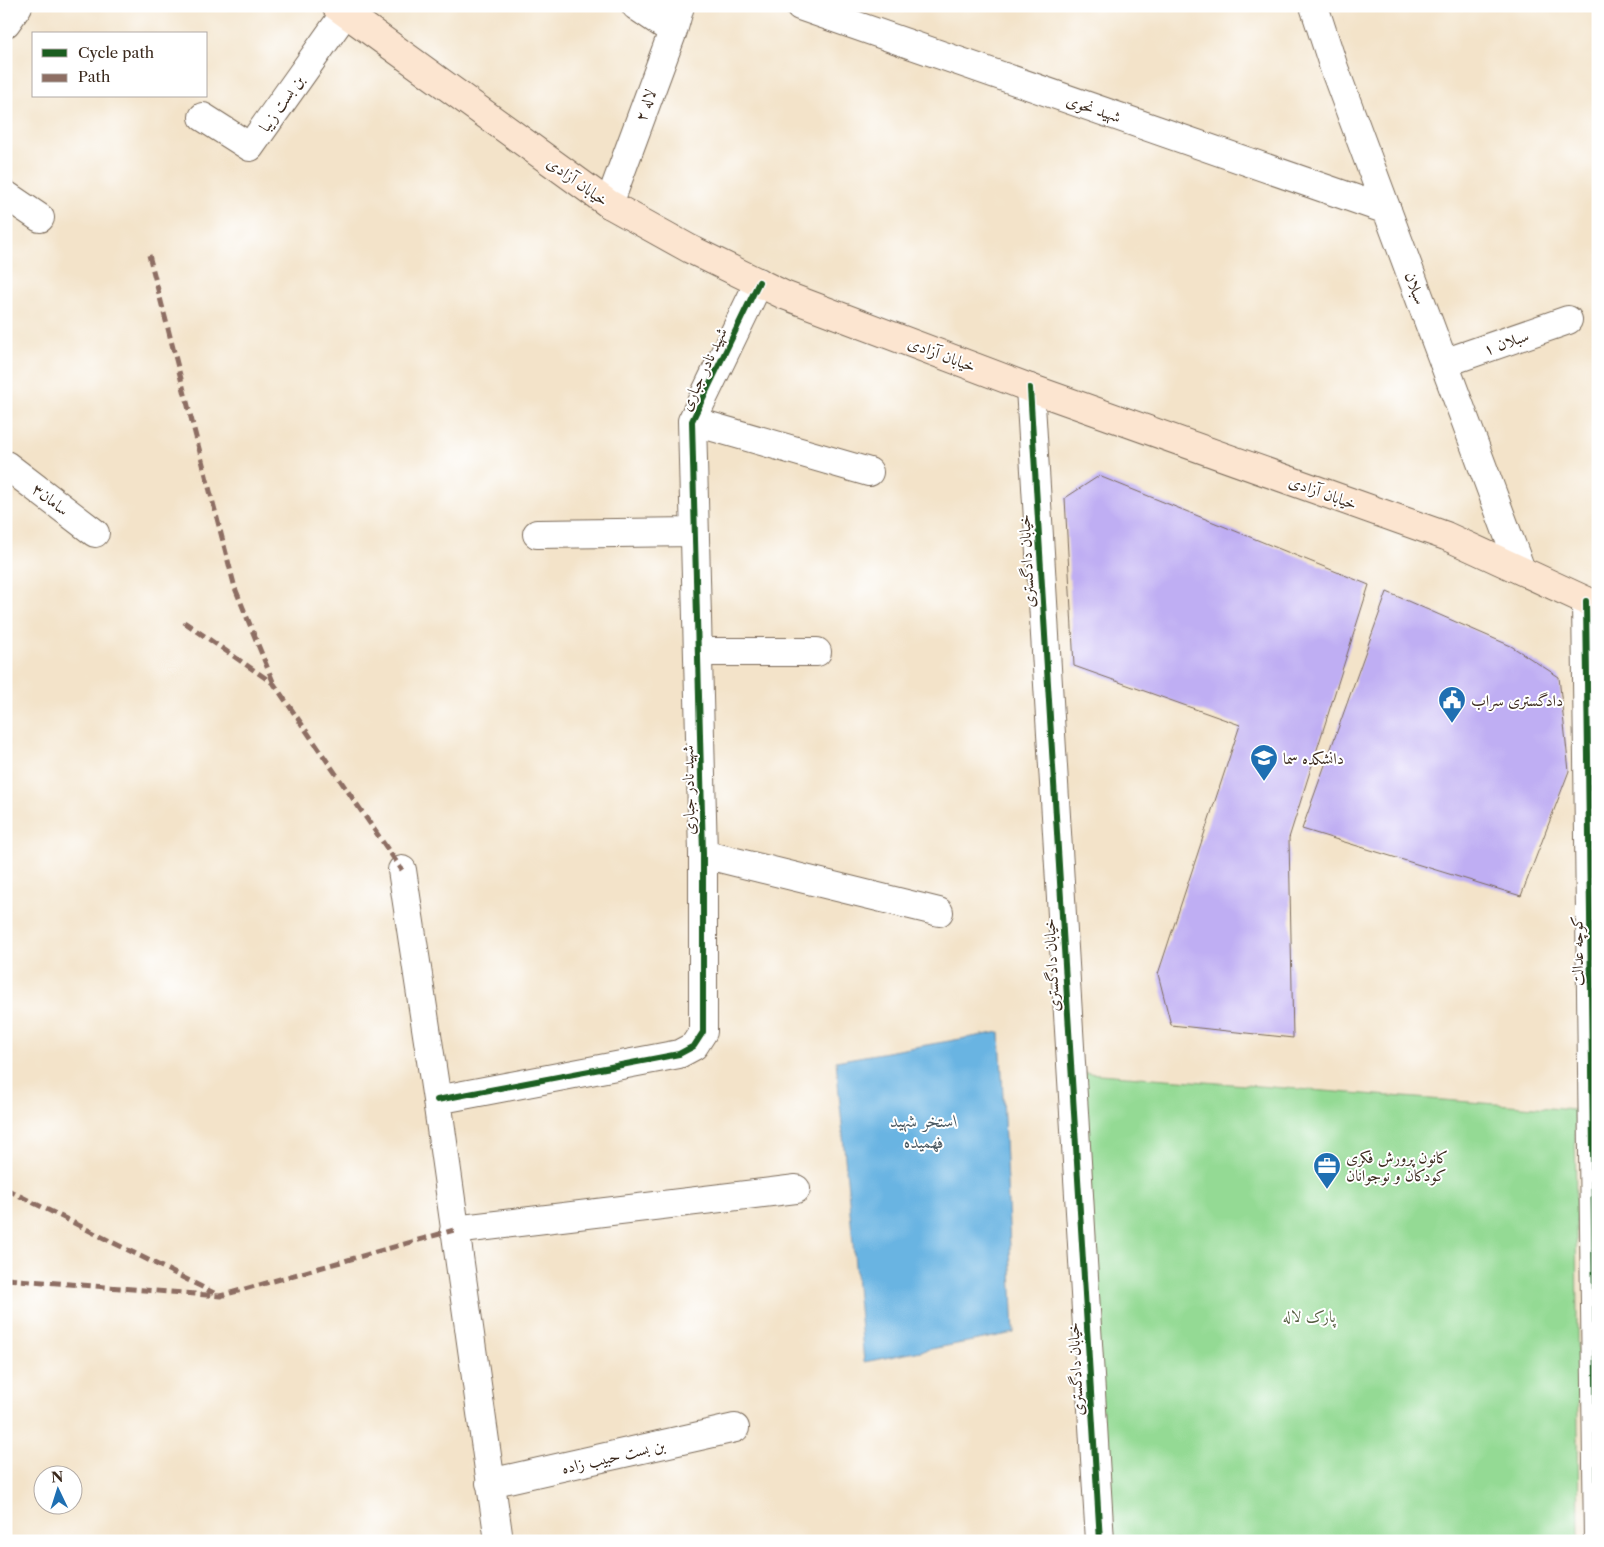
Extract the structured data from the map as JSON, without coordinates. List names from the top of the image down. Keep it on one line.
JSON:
{"streets":{"main road":["خیابان آزادی"],"street":["بن بست زیبا","لاله ۲","شهید نحوی","سبلان","سبلان ۱","شهید نادر جباری","سامان۳","خیابان دادگستری","کوچه عدالت","بن بست حبیب زاده"]},"crossings":[["بن بست زیبا","خیابان آزادی"],["لاله ۲","خیابان آزادی"],["شهید نحوی","سبلان"],["خیابان آزادی","سبلان"],["خیابان آزادی","شهید نادر جباری"],["خیابان آزادی","خیابان دادگستری"],["خیابان آزادی","کوچه عدالت"],["سبلان","سبلان ۱"]],"water":["استخر شهید فهمیده"],"parks":["پارک لاله"],"places":{"public building":["دادگستری سراب"],"school or university":["دانشکده سما"],"office":["کانون پرورش فکری کودکان و نوجوانان"]},"legend":["Cycle path","Path"],"north":"top"}
